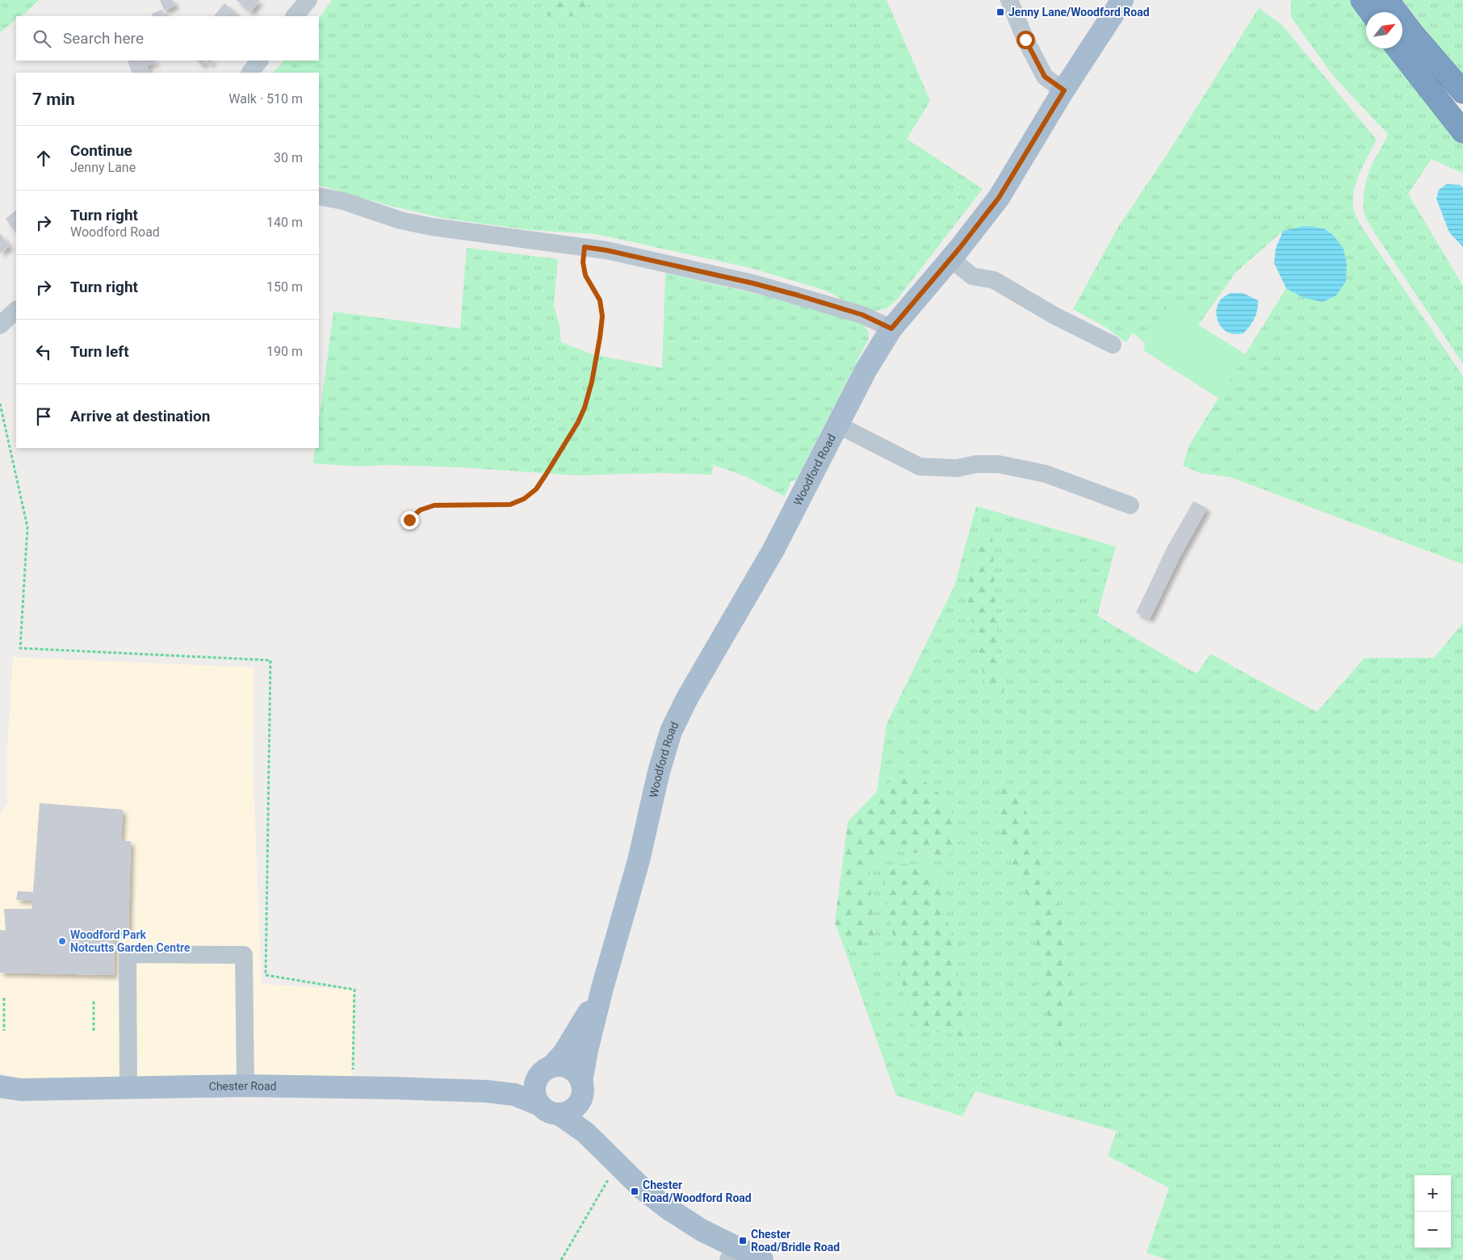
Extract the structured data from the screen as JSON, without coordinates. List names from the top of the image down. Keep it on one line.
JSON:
{"streets":{"main road":["Woodford Road","Chester Road"]},"crossings":[["Woodford Road","Chester Road"]],"places":{"transit":["Jenny Lane/Woodford Road","Chester Road/Woodford Road","Chester Road/Bridle Road"],"other":["Woodford Park Notcutts Garden Centre"]},"north":"top right","page":{"search":"Search here","heading":["7 min","Walk · 510 m"],"list":[["Continue","Jenny Lane","30 m"],["Turn right","Woodford Road","140 m"],["Turn right","150 m"],["Turn left","190 m"],"Arrive at destination"],"map_buttons":["+","−"]}}
